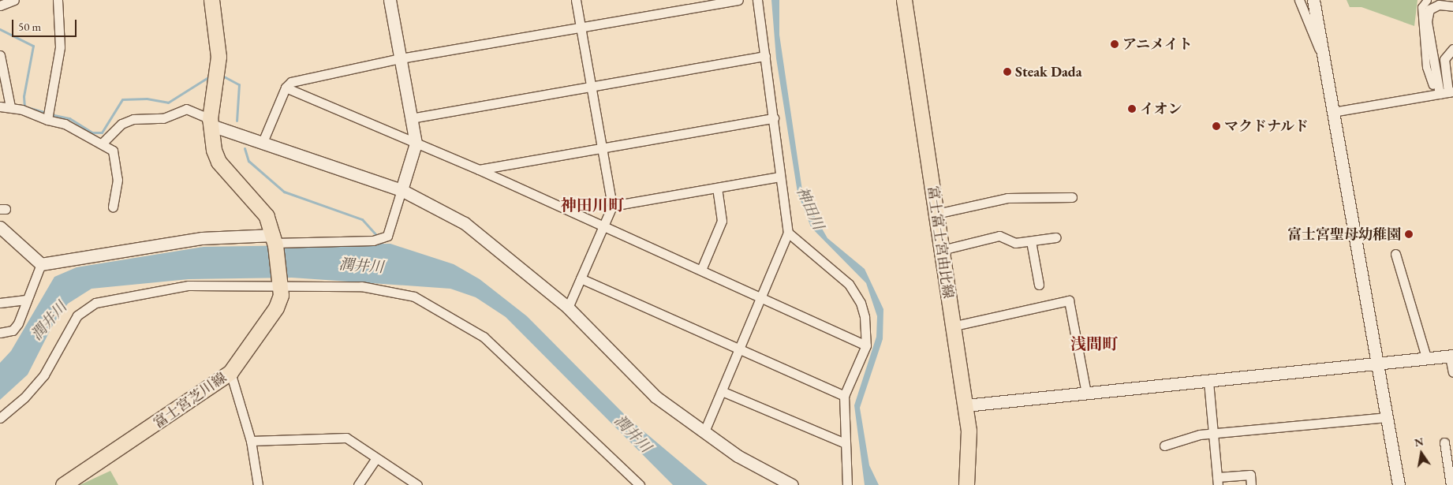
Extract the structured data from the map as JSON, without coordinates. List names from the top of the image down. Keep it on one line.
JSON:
{"streets":{"main road":["富士富士宮由比線","富士宮芝川線"]},"districts":["神田川町","浅間町"],"water":["神田川","潤井川"],"places":["アニメイト","Steak Dada","イオン","マクドナルド","富士宮聖母幼稚園"],"scale_bar":"50 m","north":"top"}
